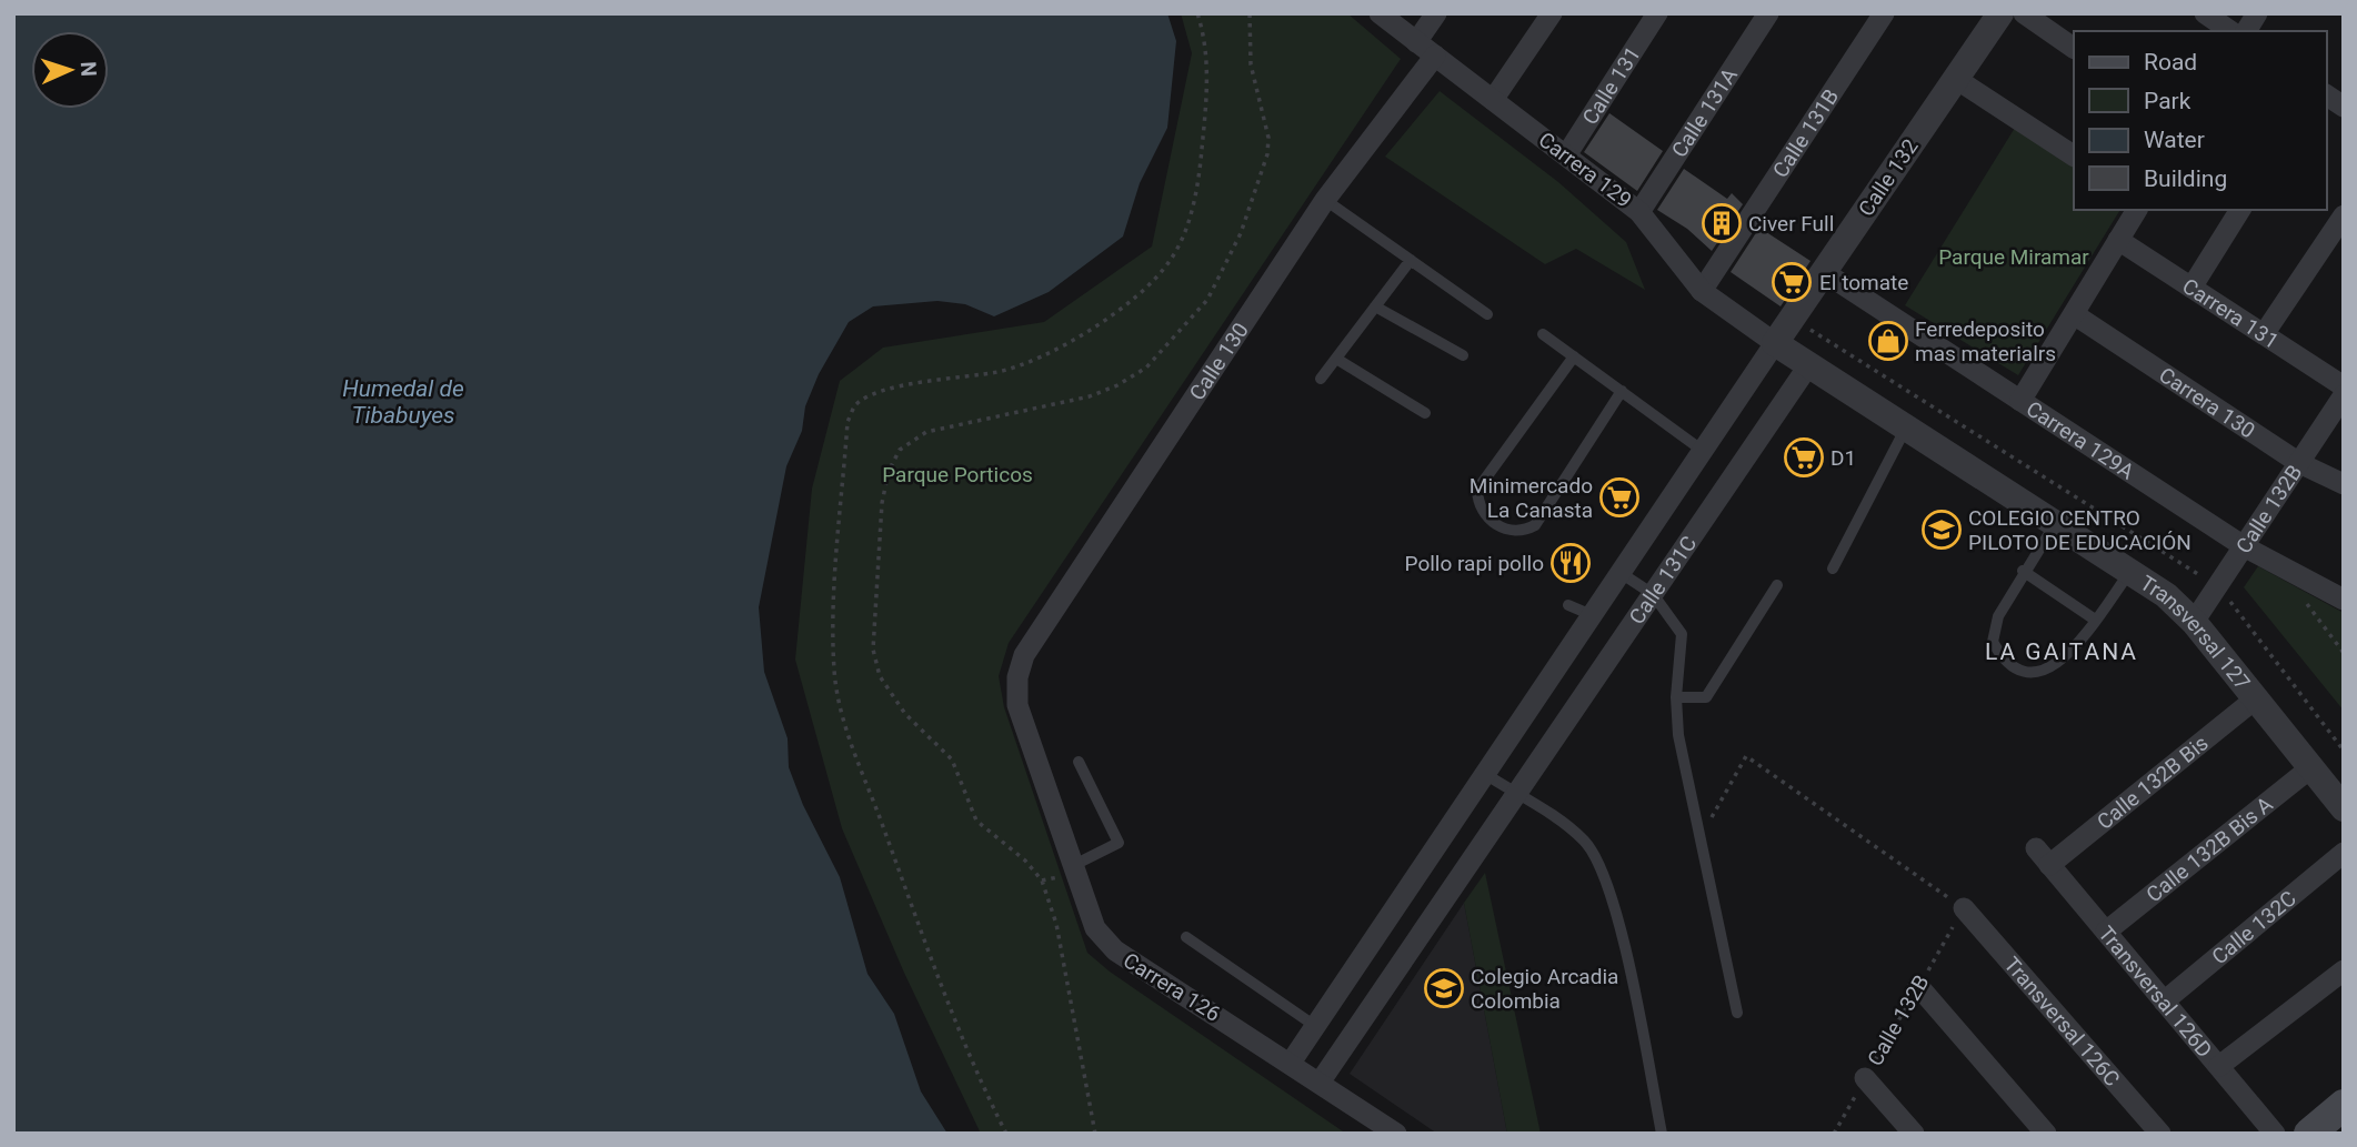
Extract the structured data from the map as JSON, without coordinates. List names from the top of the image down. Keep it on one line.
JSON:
{"streets":{"street":["Calle 131","Calle 131A","Calle 131B","Carrera 129","Calle 132","Carrera 131","Calle 130","Carrera 130","Carrera 129A","Calle 132B","Calle 131C","Transversal 127","Calle 132B Bis","Calle 132B Bis A","Calle 132C","Carrera 126","Transversal 126D","Transversal 126C"]},"crossings":[["Calle 131","Carrera 129"],["Calle 131A","Carrera 129"],["Calle 131B","Carrera 129"],["Carrera 129","Calle 132"],["Carrera 129","Calle 130"],["Carrera 129","Calle 131C"],["Carrera 129","Transversal 127"],["Calle 132","Carrera 129A"],["Calle 132","Calle 131C"],["Calle 132","Transversal 127"],["Calle 130","Carrera 126"],["Carrera 130","Calle 132B"],["Carrera 129A","Calle 132B"],["Calle 132B","Transversal 127"],["Calle 132B","Transversal 126C"],["Calle 131C","Transversal 127"],["Calle 131C","Carrera 126"],["Transversal 127","Calle 132B Bis"],["Transversal 127","Calle 132B Bis A"],["Calle 132B Bis","Transversal 126D"],["Calle 132B Bis A","Transversal 126D"],["Calle 132C","Transversal 126D"]],"districts":["LA GAITANA"],"water":["Humedal de Tibabuyes"],"parks":["Parque Miramar","Parque Porticos"],"places":{"building":["Civer Full"],"supermarket":["El tomate","D1","Minimercado La Canasta"],"shop":["Ferredeposito mas materialrs"],"school or university":["COLEGIO CENTRO PILOTO DE EDUCACIÓN","Colegio Arcadia Colombia"],"restaurant":["Pollo rapi pollo"]},"legend":["Road","Park","Water","Building"],"north":"right"}
